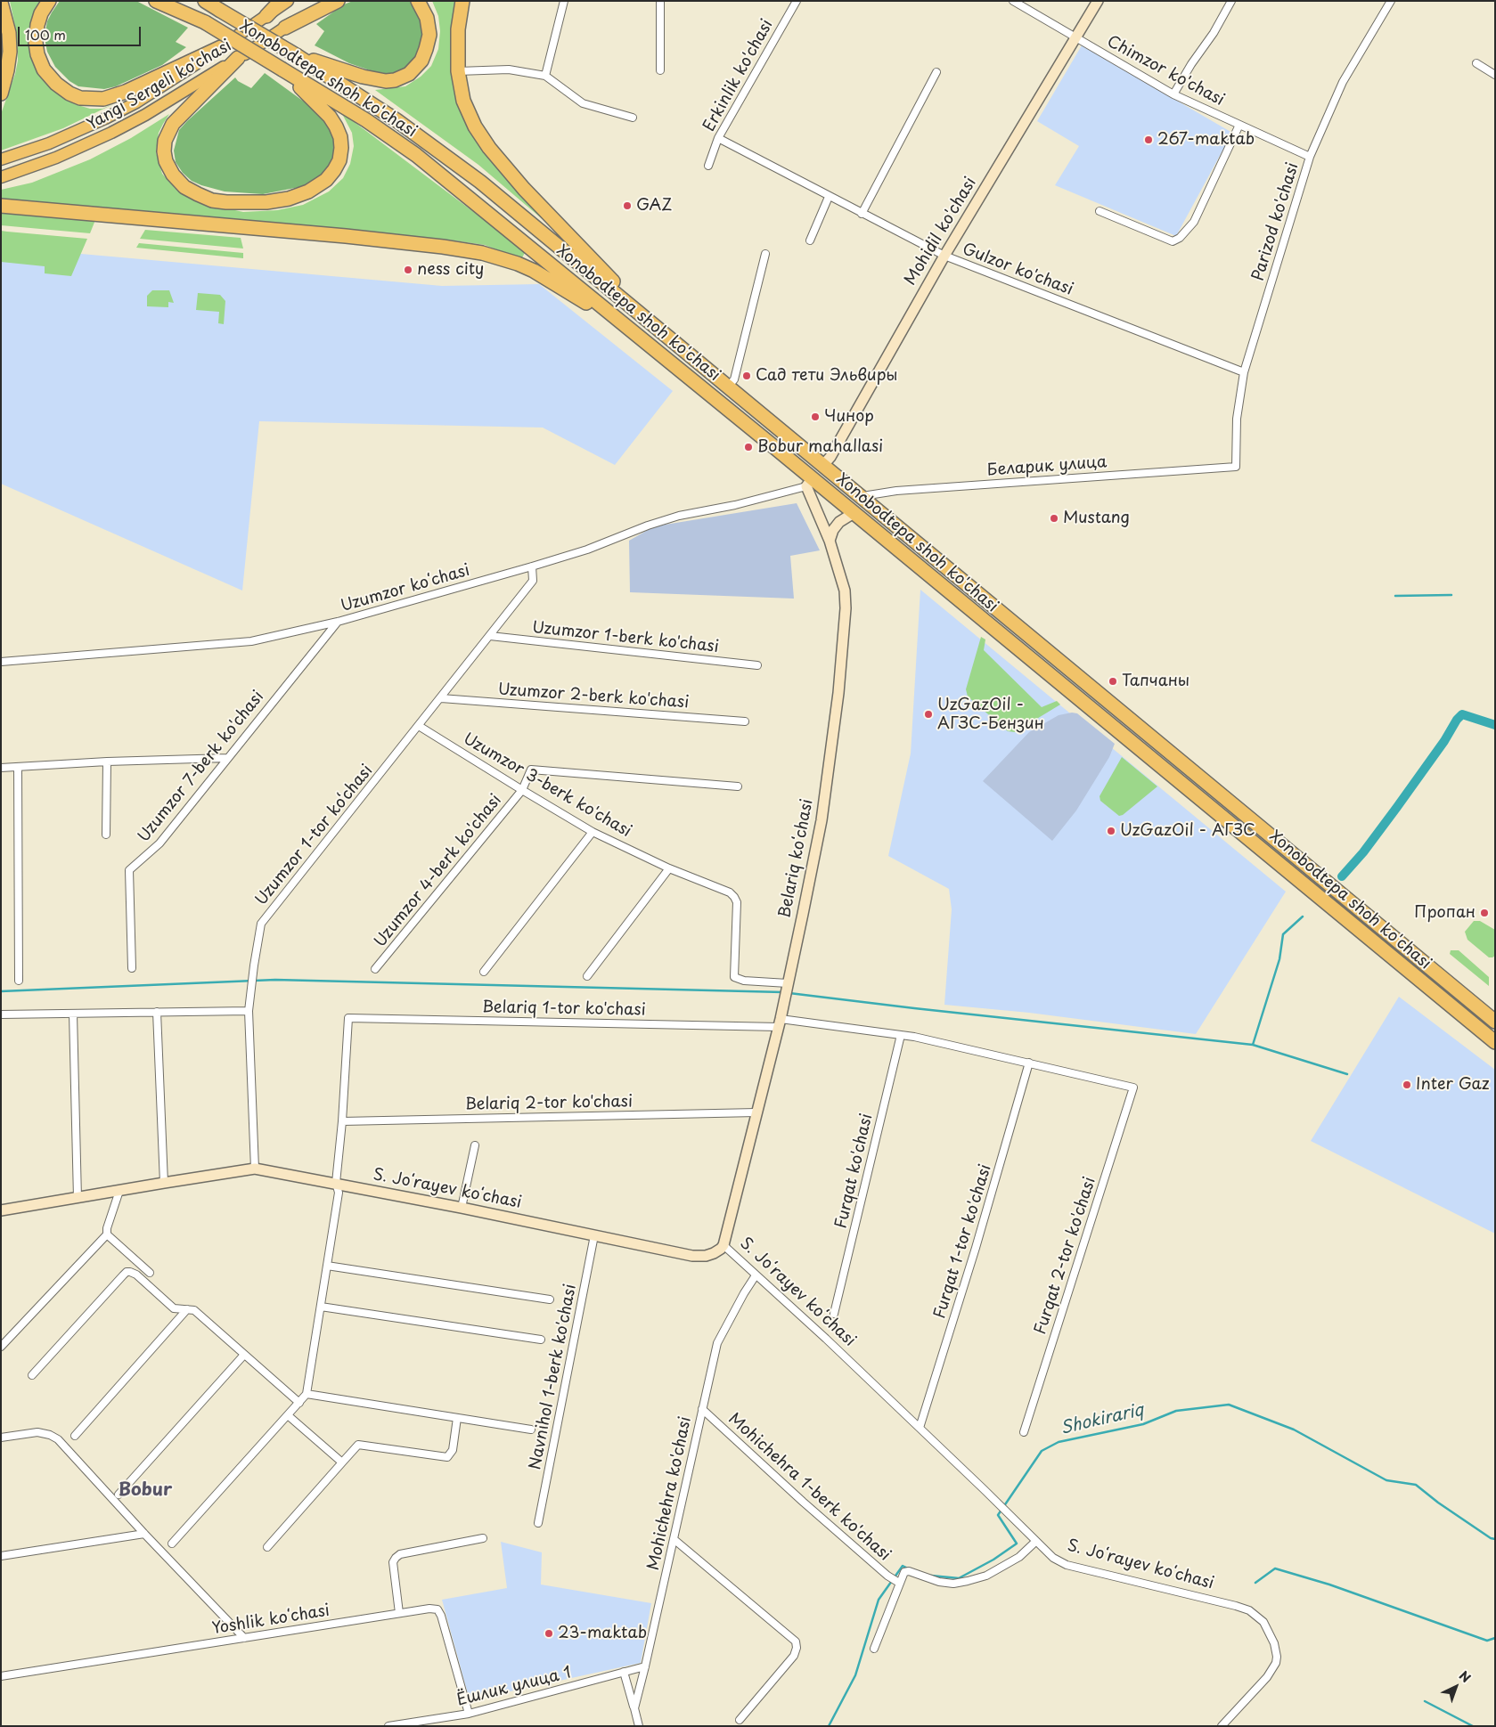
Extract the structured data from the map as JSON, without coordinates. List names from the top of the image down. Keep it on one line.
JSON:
{"streets":{"highway":["Xonobodtepa shoh ko'chasi","Mohidil ko'chasi"],"main road":["Yangi Sergeli ko'chasi"],"street":["Chimzor ko'chasi","Erkinlik ko'chasi","Parizod ko'chasi","Gulzor ko'chasi","Беларик улица","Uzumzor koʻchasi","Uzumzor 1-berk ko'chasi","Uzumzor 2-berk ko'chasi","Uzumzor 7-berk ko'chasi","Uzumzor 3-berk ko'chasi","Uzumzor 1-tor ko‘chasi","Belariq koʻchasi","Uzumzor 4-berk ko'chasi","Belariq 1-tor ko'chasi","Belariq 2-tor ko'chasi","Furqat ko'chasi","S. Joʻrayev koʻchasi","Furqat 1-tor ko'chasi","Furqat 2-tor ko'chasi","Navnihol 1-berk ko'chasi","Mohichehra 1-berk ko'chasi","Mohichehra ko'chasi","Yoshlik koʻchasi","Ёшлик улица 1"]},"crossings":[["Chimzor ko'chasi","Parizod ko'chasi"],["Chimzor ko'chasi","Mohidil ko'chasi"],["Erkinlik ko'chasi","Gulzor ko'chasi"],["Xonobodtepa shoh ko'chasi","Mohidil ko'chasi"],["Xonobodtepa shoh ko'chasi","Беларик улица"],["Xonobodtepa shoh ko'chasi","Uzumzor koʻchasi"],["Xonobodtepa shoh ko'chasi","Belariq koʻchasi"],["Parizod ko'chasi","Gulzor ko'chasi"],["Parizod ko'chasi","Беларик улица"],["Mohidil ko'chasi","Gulzor ko'chasi"],["Mohidil ko'chasi","Uzumzor koʻchasi"],["Mohidil ko'chasi","Belariq koʻchasi"],["Uzumzor koʻchasi","Uzumzor 7-berk ko'chasi"],["Uzumzor koʻchasi","Uzumzor 1-tor ko‘chasi"],["Uzumzor koʻchasi","Belariq koʻchasi"],["Uzumzor 1-berk ko'chasi","Uzumzor 1-tor ko‘chasi"],["Uzumzor 2-berk ko'chasi","Uzumzor 1-tor ko‘chasi"],["Uzumzor 3-berk ko'chasi","Uzumzor 1-tor ko‘chasi"],["Uzumzor 3-berk ko'chasi","Belariq koʻchasi"],["Uzumzor 3-berk ko'chasi","Uzumzor 4-berk ko'chasi"],["Uzumzor 1-tor ko‘chasi","S. Joʻrayev koʻchasi"],["Belariq koʻchasi","Belariq 1-tor ko'chasi"],["Belariq koʻchasi","Belariq 2-tor ko'chasi"],["Belariq koʻchasi","S. Joʻrayev koʻchasi"],["Belariq 1-tor ko'chasi","Belariq 2-tor ko'chasi"],["Belariq 1-tor ko'chasi","Furqat ko'chasi"],["Belariq 1-tor ko'chasi","Furqat 1-tor ko'chasi"],["Belariq 1-tor ko'chasi","Furqat 2-tor ko'chasi"],["S. Joʻrayev koʻchasi","Furqat 1-tor ko'chasi"],["S. Joʻrayev koʻchasi","Navnihol 1-berk ko'chasi"],["S. Joʻrayev koʻchasi","Mohichehra ko'chasi"],["Mohichehra 1-berk ko'chasi","Mohichehra ko'chasi"],["Mohichehra ko'chasi","Ёшлик улица 1"],["Yoshlik koʻchasi","Ёшлик улица 1"]],"districts":["Bobur"],"water":["Shokirariq"],"places":["267-maktab","GAZ","ness city","Сад тети Эльвиры","Чинор","Bobur mahallasi","Mustang","Тапчаны","UzGazOil - АГЗС-Бензин","UzGazOil - АГЗС","Пропан","Inter Gaz","23-maktab"],"scale_bar":"100 m","north":"top right"}
